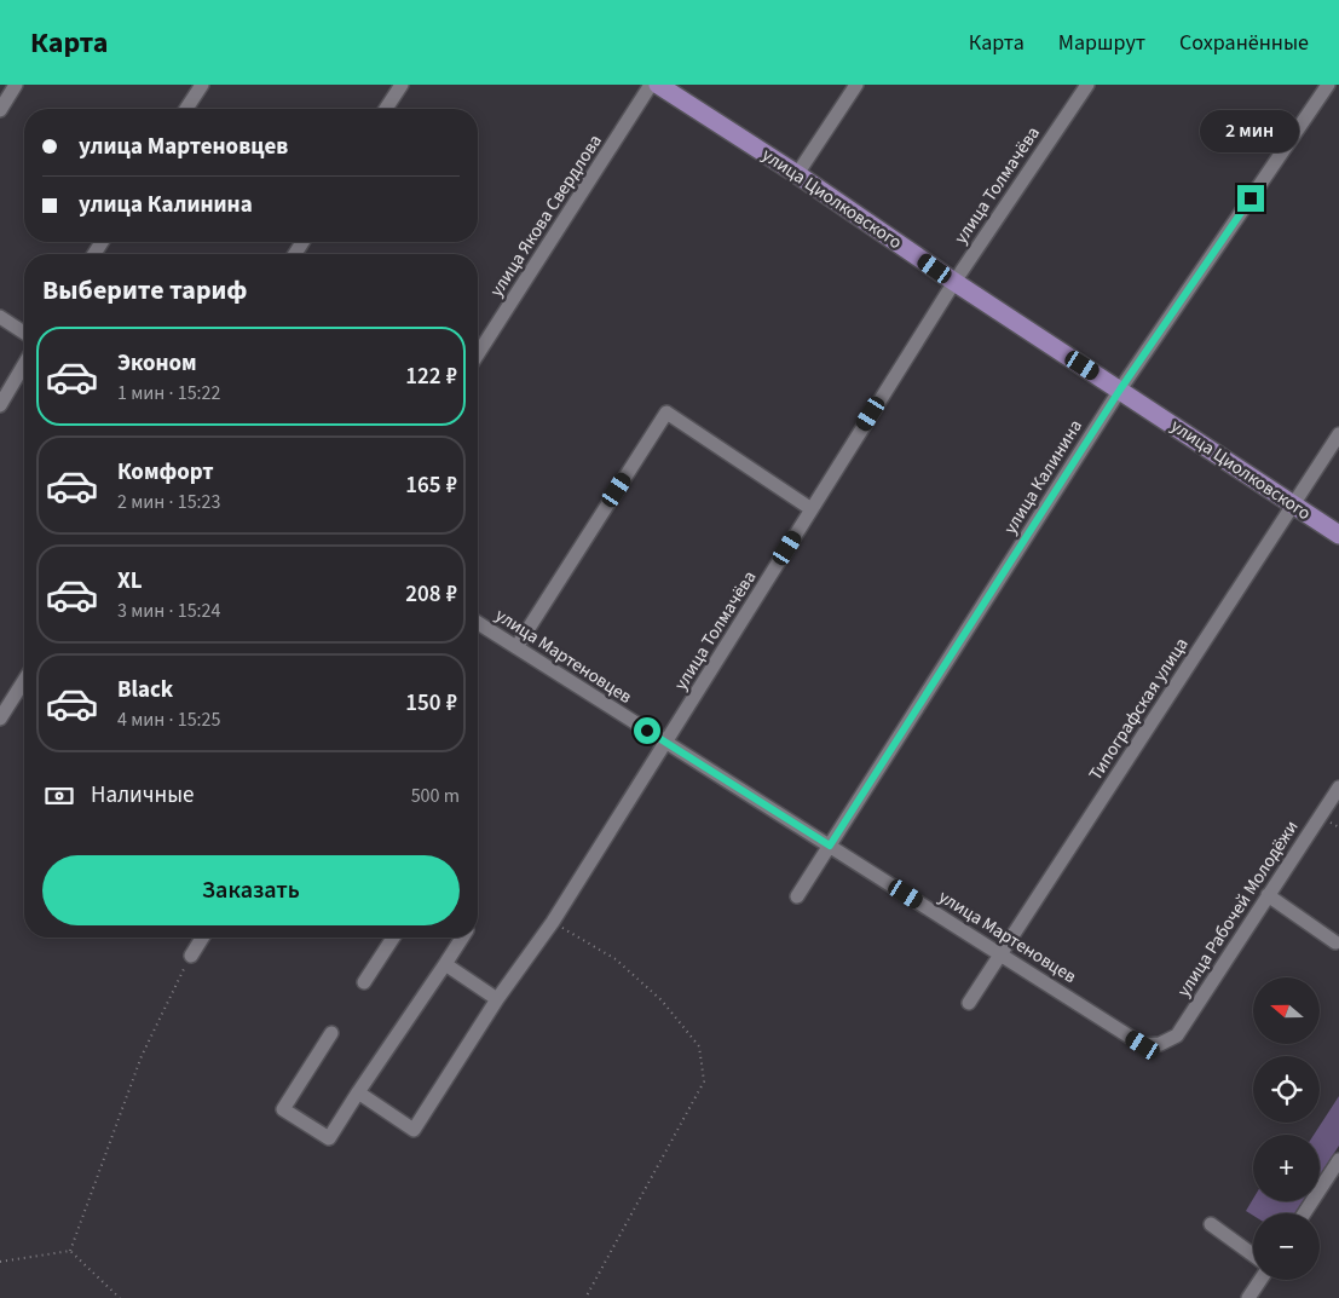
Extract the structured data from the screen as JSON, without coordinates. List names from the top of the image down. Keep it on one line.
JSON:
{"streets":{"main road":["улица Циолковского"],"street":["улица Толмачёва","улица Якова Свердлова","улица Калинина","улица Мартеновцев","Типографская улица","улица Рабочей Молодёжи"]},"crossings":[["улица Толмачёва","улица Циолковского"],["улица Толмачёва","улица Мартеновцев"],["улица Циолковского","улица Калинина"],["улица Циолковского","Типографская улица"],["улица Калинина","улица Мартеновцев"],["улица Мартеновцев","Типографская улица"],["улица Мартеновцев","улица Рабочей Молодёжи"]],"north":"left","page":{"header":"Карта","nav":["Карта","Маршрут","Сохранённые"],"banner":["улица Мартеновцев","улица Калинина"],"bubble":"2 мин","heading":"Выберите тариф","list":[{"name":"Эконом","note":"1 мин · 15:22","value":"122 ₽"},{"name":"Комфорт","note":"2 мин · 15:23","value":"165 ₽"},{"name":"XL","note":"3 мин · 15:24","value":"208 ₽"},{"name":"Black","note":"4 мин · 15:25","value":"150 ₽"}],"pay":["Наличные","500 m"],"buttons":"Заказать","map_buttons":["+","−"]}}
